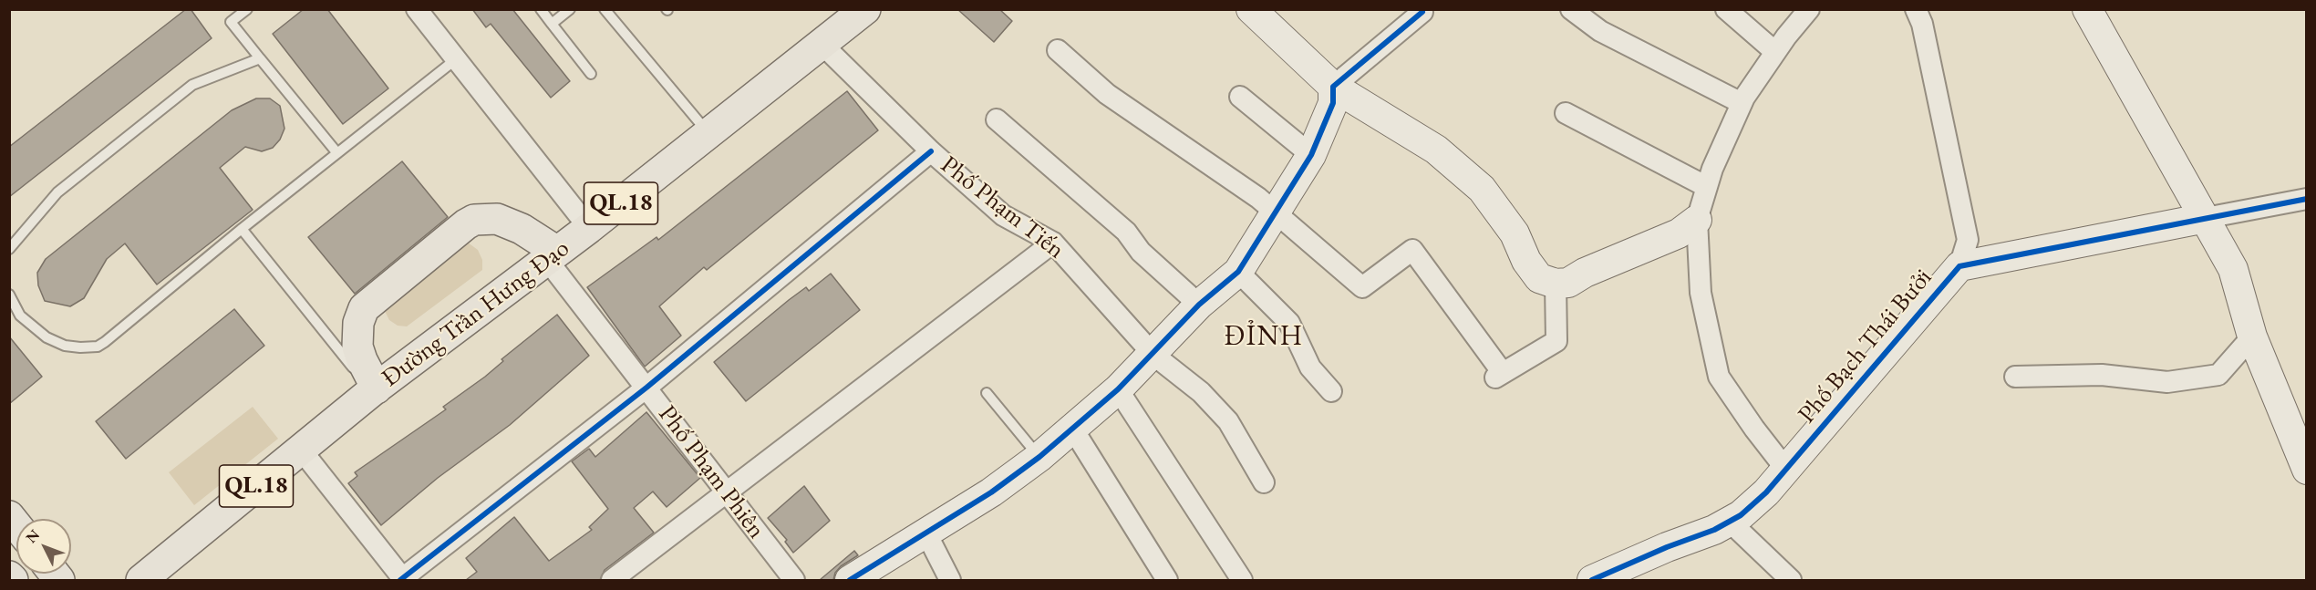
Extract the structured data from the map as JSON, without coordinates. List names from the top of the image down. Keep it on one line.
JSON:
{"streets":{"main road":["QL.18","Đường Trần Hưng Đạo"],"street":["Phố Phạm Tiến","Phố Bạch Thái Bưởi","Phố Phạm Phiên"]},"crossings":[["Phố Phạm Tiến","Đường Trần Hưng Đạo"],["Đường Trần Hưng Đạo","Phố Phạm Phiên"]],"districts":["ĐỈNH"],"north":"top left"}
